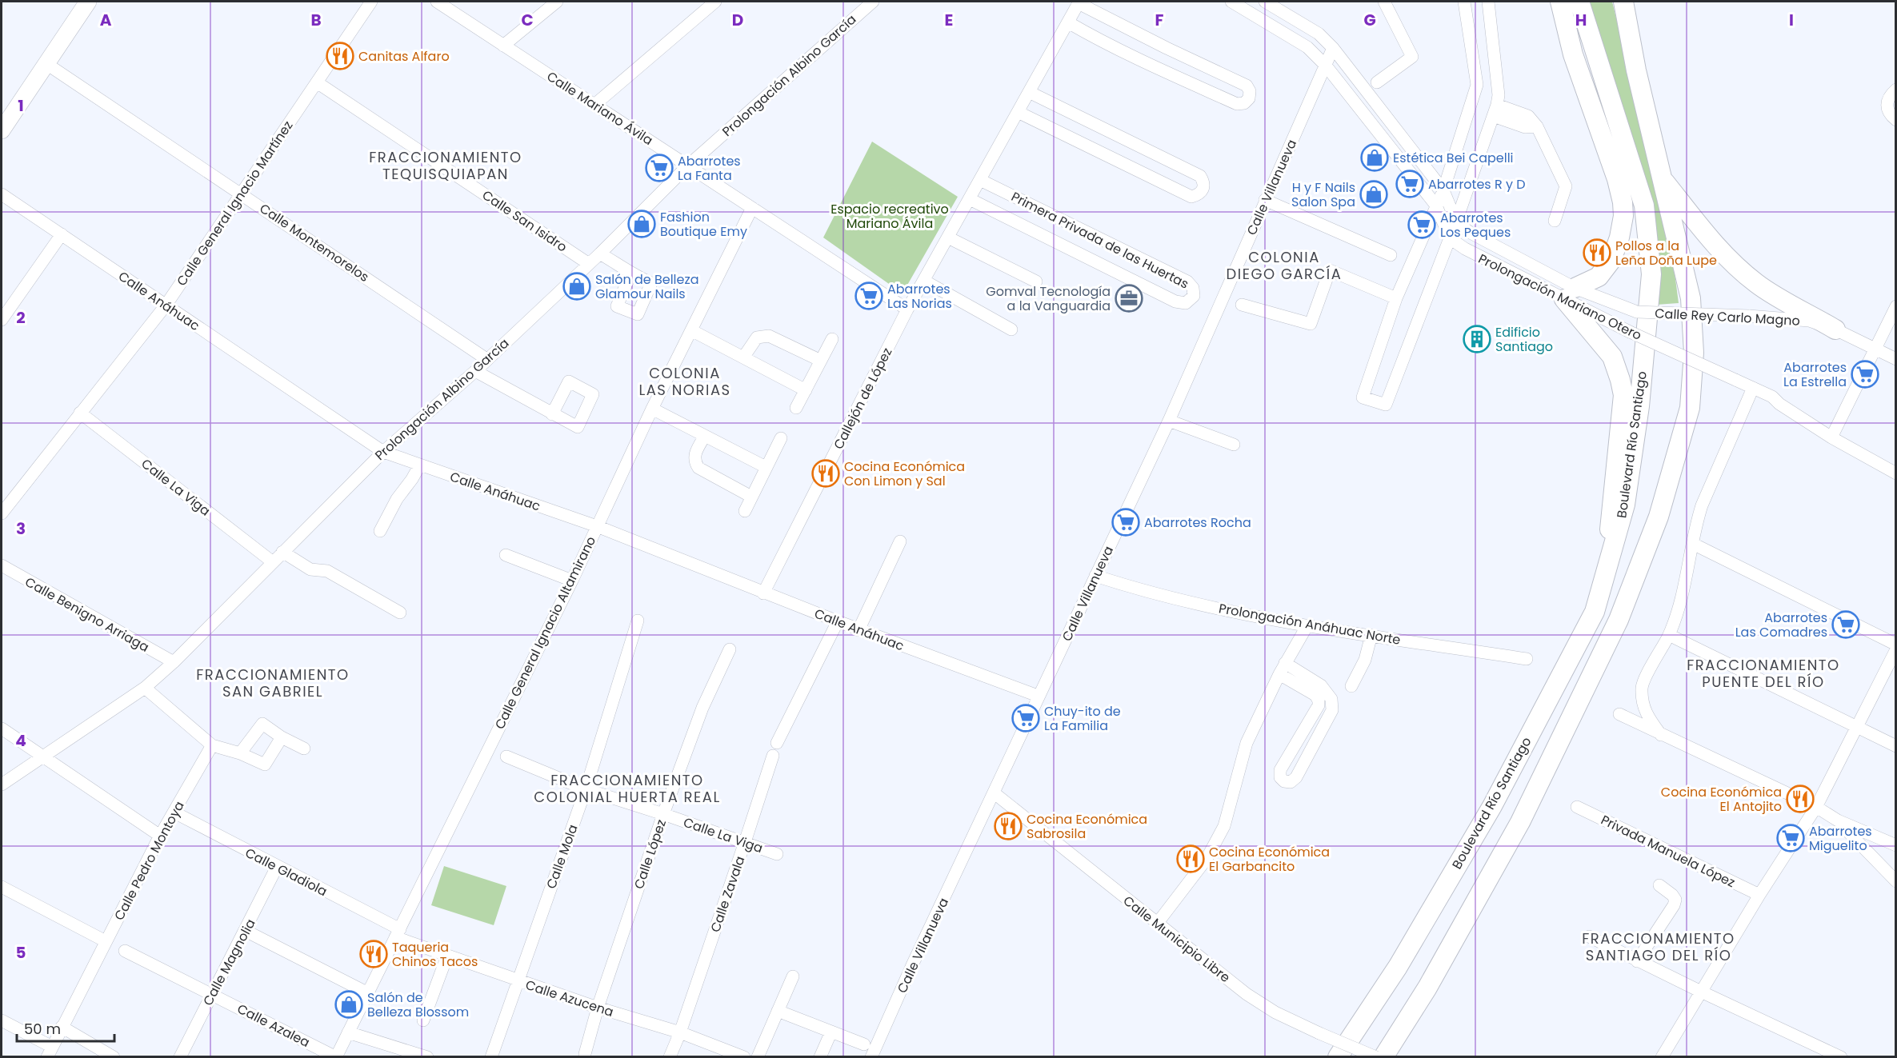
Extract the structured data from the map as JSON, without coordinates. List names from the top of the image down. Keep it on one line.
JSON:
{"streets":{"main road":["Boulevard Río Santiago"],"street":["Prolongación Albino García","Calle Mariano Ávila","Calle Villanueva","Calle General Ignacio Martínez","Calle San Isidro","Primera Privada de las Huertas","Calle Montemorelos","Prolongación Mariano Otero","Calle Anáhuac","Calle Rey Carlo Magno","Callejón de López","Calle La Viga","Calle Benigno Arriaga","Prolongación Anáhuac Norte","Calle General Ignacio Altamirano","Privada Manuela López","Calle López","Calle Mola","Calle Pedro Montoya","Calle Gladiola","Calle Zavala","Calle Municipio Libre","Calle Magnolia","Calle Azucena","Calle Azalea"]},"crossings":[["Prolongación Albino García","Calle Mariano Ávila"],["Prolongación Albino García","Calle San Isidro"],["Prolongación Albino García","Calle Montemorelos"],["Prolongación Albino García","Calle Anáhuac"],["Prolongación Albino García","Calle La Viga"],["Prolongación Albino García","Calle Benigno Arriaga"],["Calle Mariano Ávila","Callejón de López"],["Calle Mariano Ávila","Calle General Ignacio Altamirano"],["Calle Villanueva","Calle Anáhuac"],["Calle Villanueva","Prolongación Anáhuac Norte"],["Calle Villanueva","Calle Municipio Libre"],["Calle General Ignacio Martínez","Calle San Isidro"],["Calle General Ignacio Martínez","Calle Montemorelos"],["Calle General Ignacio Martínez","Calle Anáhuac"],["Calle General Ignacio Martínez","Calle La Viga"],["Primera Privada de las Huertas","Callejón de López"],["Prolongación Mariano Otero","Calle Rey Carlo Magno"],["Calle Anáhuac","Callejón de López"],["Calle Anáhuac","Calle General Ignacio Altamirano"],["Calle La Viga","Calle López"],["Calle La Viga","Calle Mola"],["Calle La Viga","Calle Zavala"],["Calle General Ignacio Altamirano","Calle Gladiola"],["Calle General Ignacio Altamirano","Calle Azucena"],["Calle General Ignacio Altamirano","Calle Azalea"],["Calle López","Calle Azucena"],["Calle Mola","Calle Azucena"],["Calle Pedro Montoya","Calle Gladiola"],["Calle Gladiola","Calle Magnolia"],["Calle Gladiola","Calle Azucena"],["Calle Zavala","Calle Azucena"],["Calle Magnolia","Calle Azalea"]],"districts":["FRACCIONAMIENTO TEQUISQUIAPAN","COLONIA DIEGO GARCÍA","COLONIA LAS NORIAS","FRACCIONAMIENTO PUENTE DEL RÍO","FRACCIONAMIENTO SAN GABRIEL","FRACCIONAMIENTO COLONIAL HUERTA REAL","FRACCIONAMIENTO SANTIAGO DEL RÍO"],"parks":["Espacio recreativo Mariano Ávila"],"places":{"restaurant":["Canitas Alfaro","Pollos a la Leña Doña Lupe","Cocina Económica Con Limon y Sal","Cocina Económica El Antojito","Cocina Económica Sabrosila","Cocina Económica El Garbancito","Taqueria Chinos Tacos"],"shop":["Estética Bei Capelli","H y F Nails Salon Spa","Fashion Boutique Emy","Salón de Belleza Glamour Nails","Salón de Belleza Blossom"],"supermarket":["Abarrotes La Fanta","Abarrotes R y D","Abarrotes Los Peques","Abarrotes Las Norias","Abarrotes La Estrella","Abarrotes Rocha","Abarrotes Las Comadres","Chuy-ito de La Familia","Abarrotes Miguelito"],"office":["Gomval Tecnología a la Vanguardia"],"building":["Edificio Santiago"]},"scale_bar":"50 m","grid":{"columns":["A","B","C","D","E","F","G","H","I"],"rows":["1","2","3","4","5"]}}
